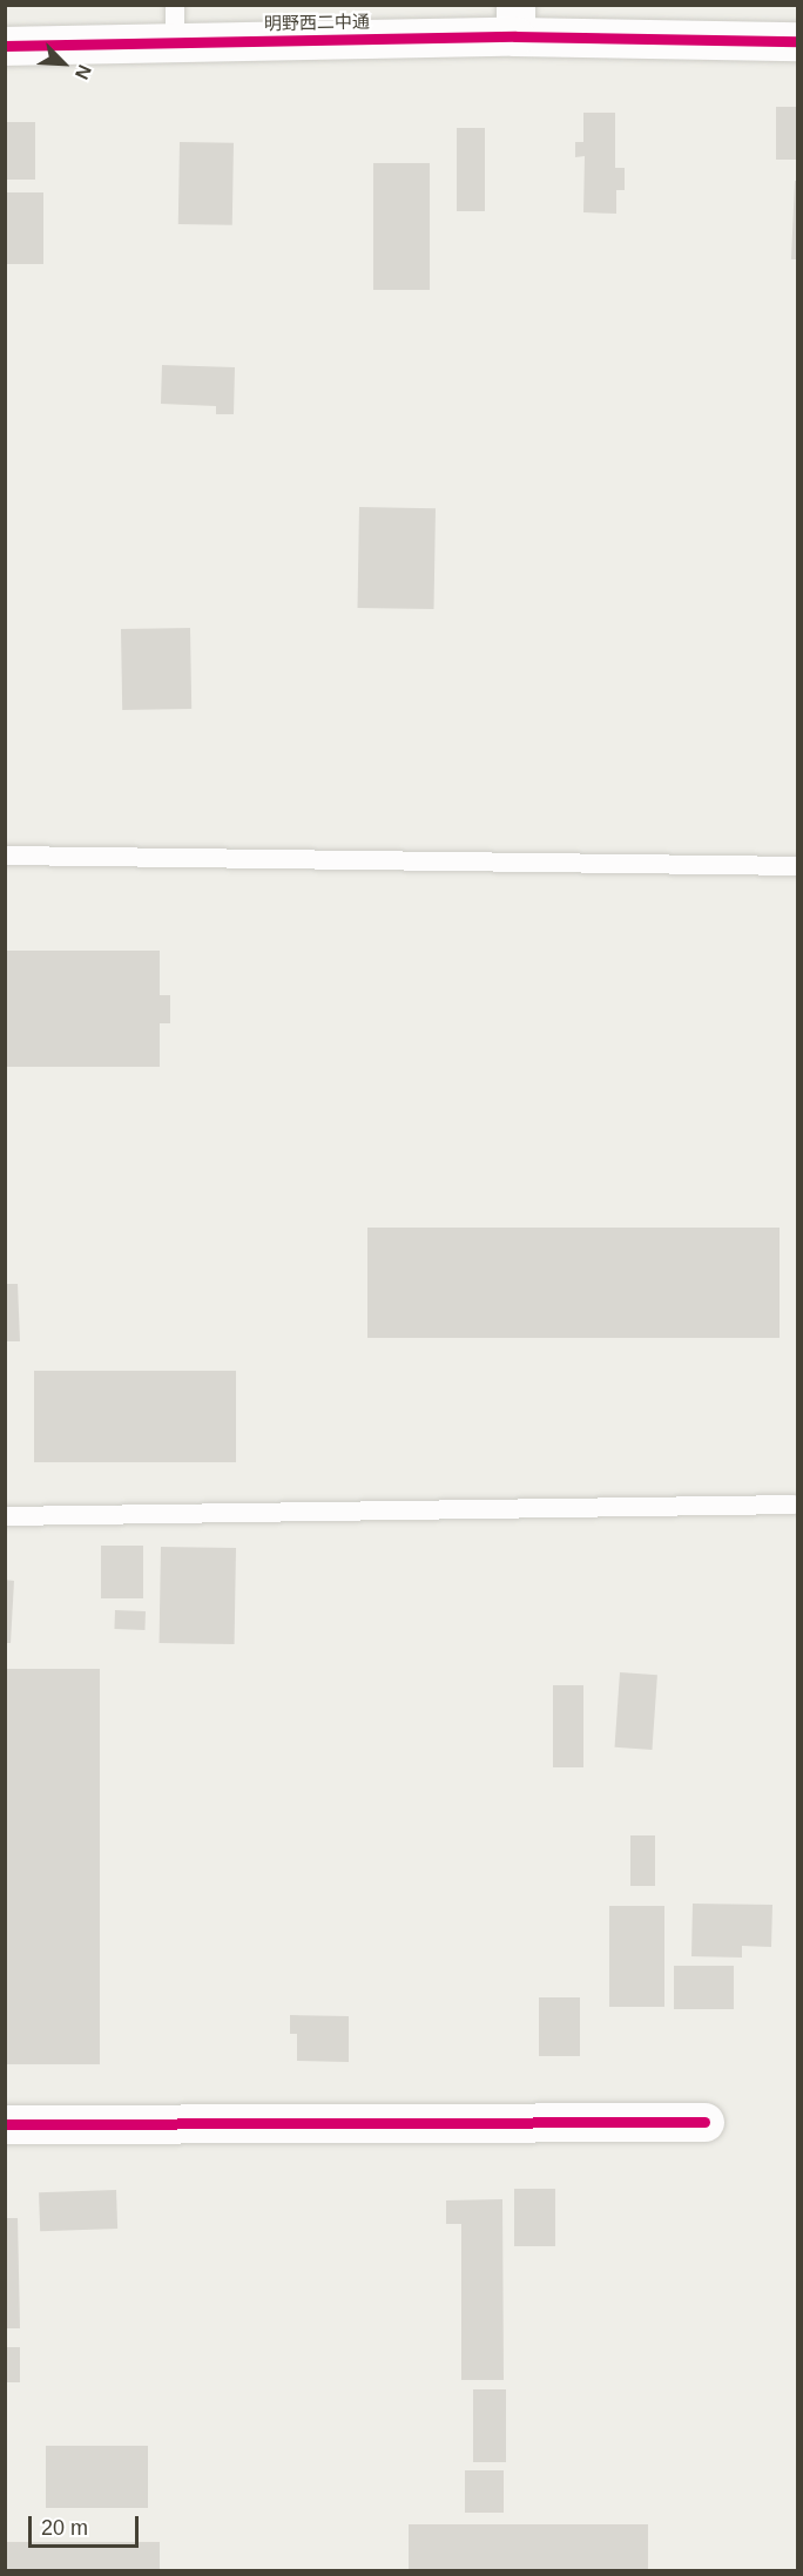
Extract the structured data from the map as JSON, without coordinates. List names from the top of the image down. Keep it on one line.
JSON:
{"streets":{"street":["明野西二中通"]},"scale_bar":"20 m","north":"bottom right"}
